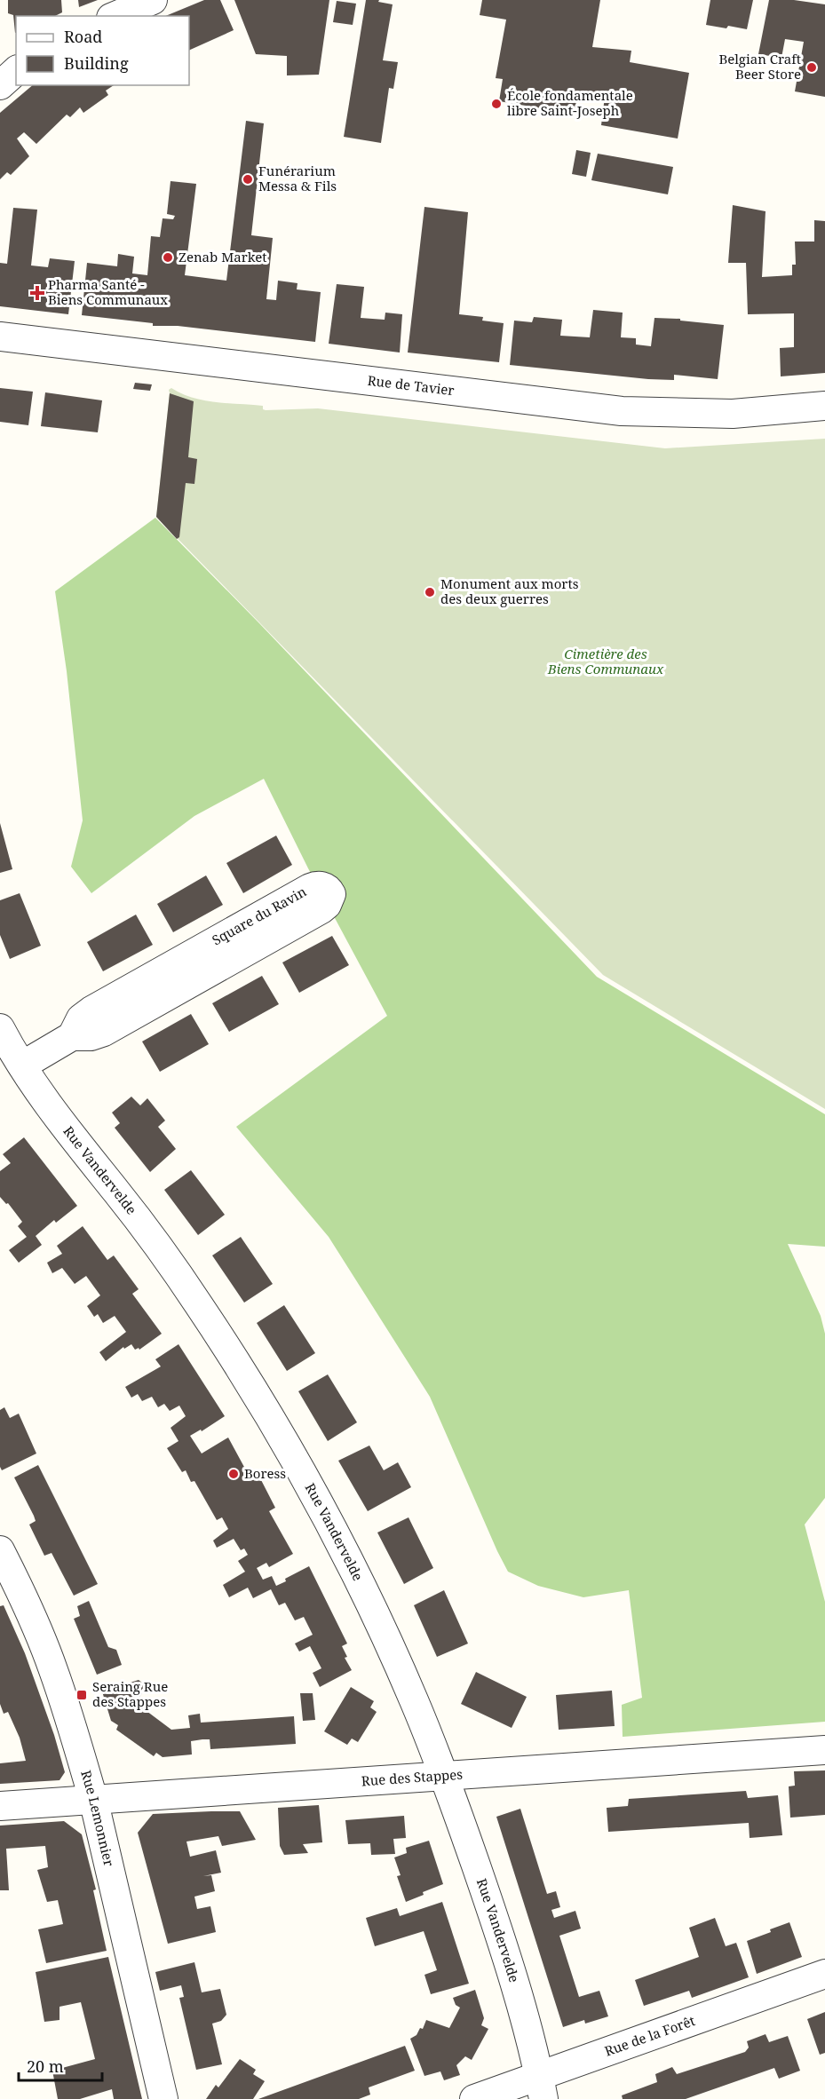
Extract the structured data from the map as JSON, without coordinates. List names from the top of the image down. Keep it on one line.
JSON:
{"streets":{"street":["Rue de Tavier","Square du Ravin","Rue Vandervelde","Rue des Stappes","Rue Lemonnier","Rue de la Forêt"]},"crossings":[["Square du Ravin","Rue Vandervelde"],["Rue Vandervelde","Rue des Stappes"],["Rue Vandervelde","Rue de la Forêt"],["Rue des Stappes","Rue Lemonnier"]],"parks":["Cimetière des Biens Communaux"],"places":{"other":["Belgian Craft Beer Store","École fondamentale libre Saint-Joseph","Funérarium Messa & Fils","Zenab Market","Monument aux morts des deux guerres","Boress"],"health":["Pharma Santé - Biens Communaux"],"transit":["Seraing Rue des Stappes"]},"legend":["Road","Building"],"scale_bar":"20 m"}
